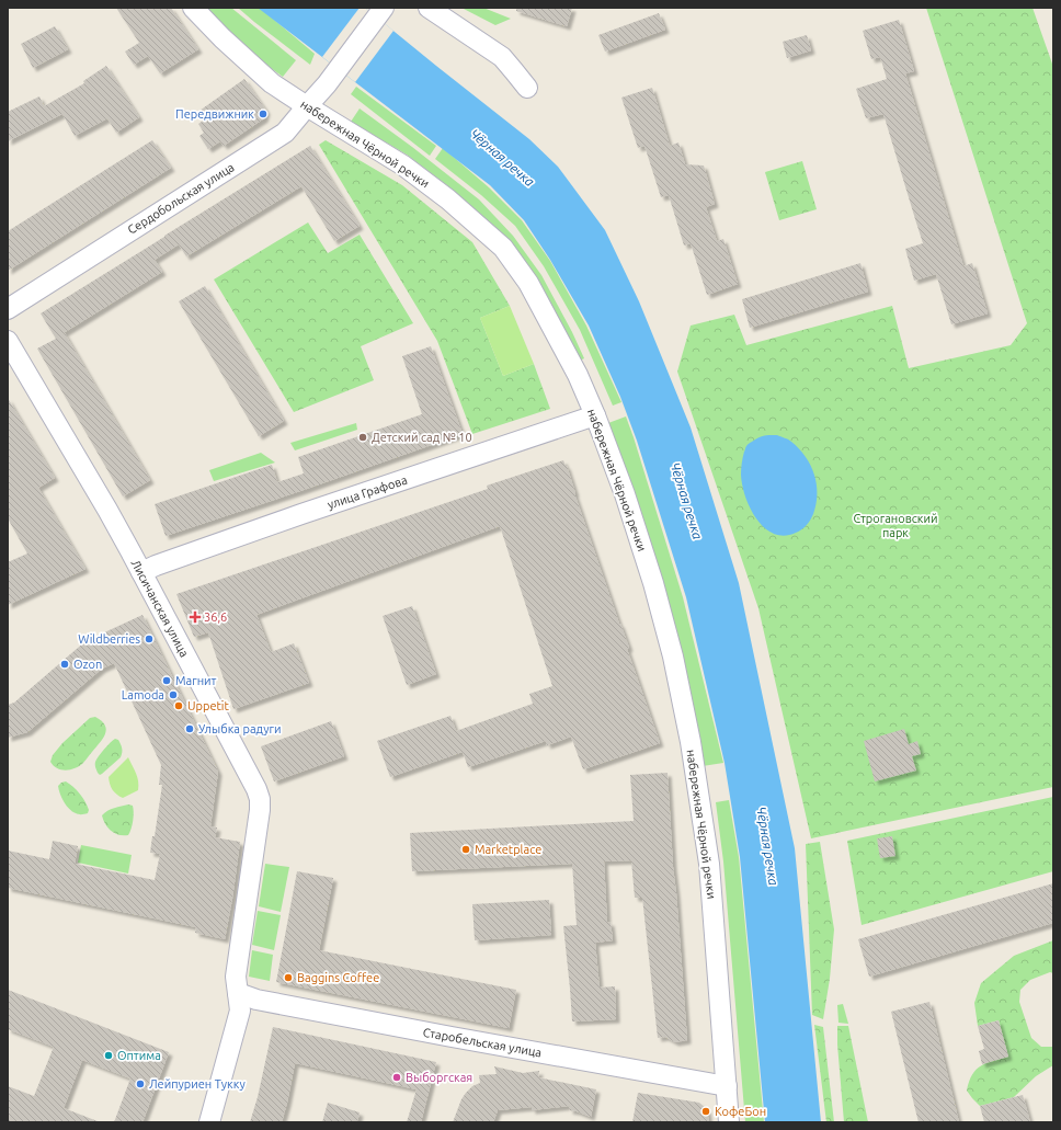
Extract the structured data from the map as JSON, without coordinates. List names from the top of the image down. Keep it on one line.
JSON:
{"streets":{"street":["набережная Чёрной речки","Сердобольская улица","улица Графова","Лисичанская улица","Старобельская улица"]},"crossings":[["набережная Чёрной речки","Сердобольская улица"],["набережная Чёрной речки","улица Графова"],["набережная Чёрной речки","Старобельская улица"],["улица Графова","Лисичанская улица"],["Лисичанская улица","Старобельская улица"]],"water":["Чёрная речка"],"parks":["Строгановский парк"],"places":{"other":["Передвижник","Детский сад № 10","Wildberries","Ozon","Магнит","Lamoda","Uppetit","Улыбка радуги","Marketplace","Baggins Coffee","Оптима","Выборгская","Лейпуриен Тукку","КофеБон"],"health":["36,6"]}}
